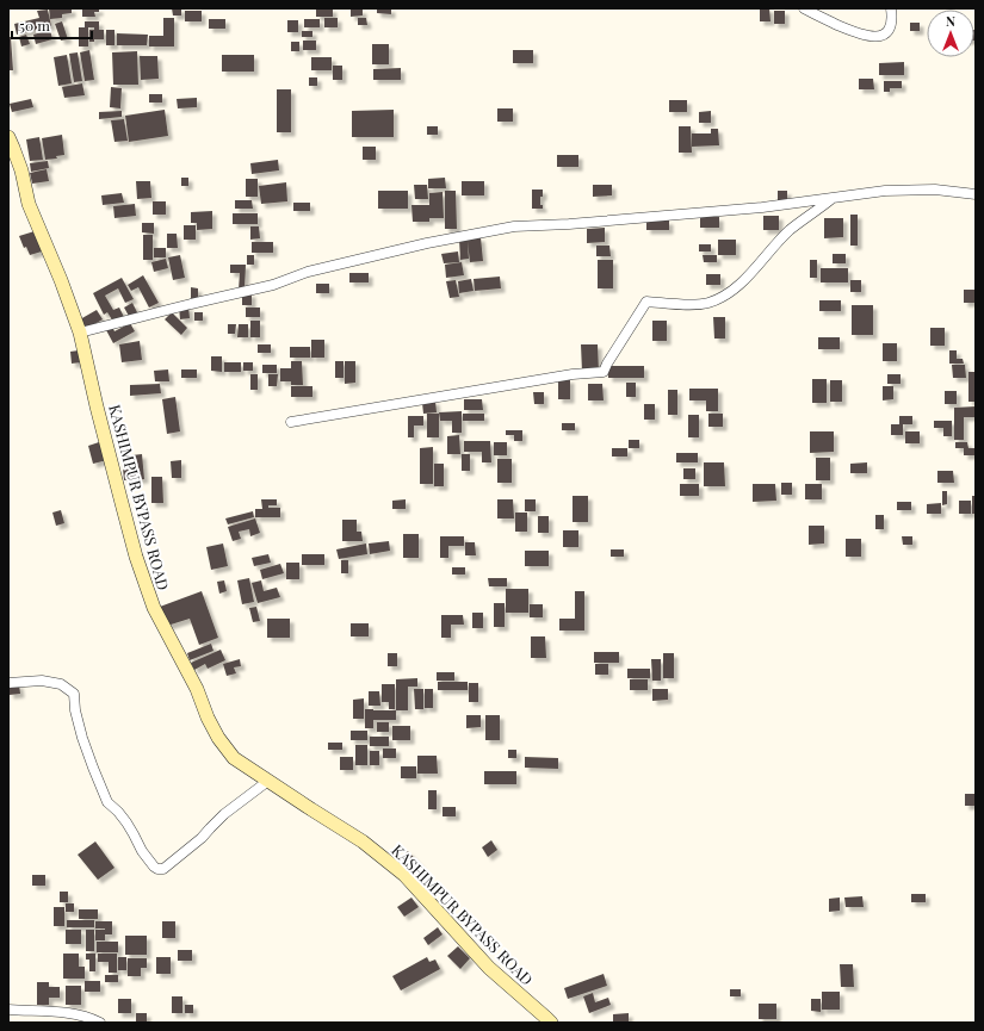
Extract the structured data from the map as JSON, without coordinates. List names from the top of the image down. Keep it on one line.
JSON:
{"streets":{"main road":["KASHIMPUR BYPASS ROAD"]},"scale_bar":"50 m","north":"top"}
